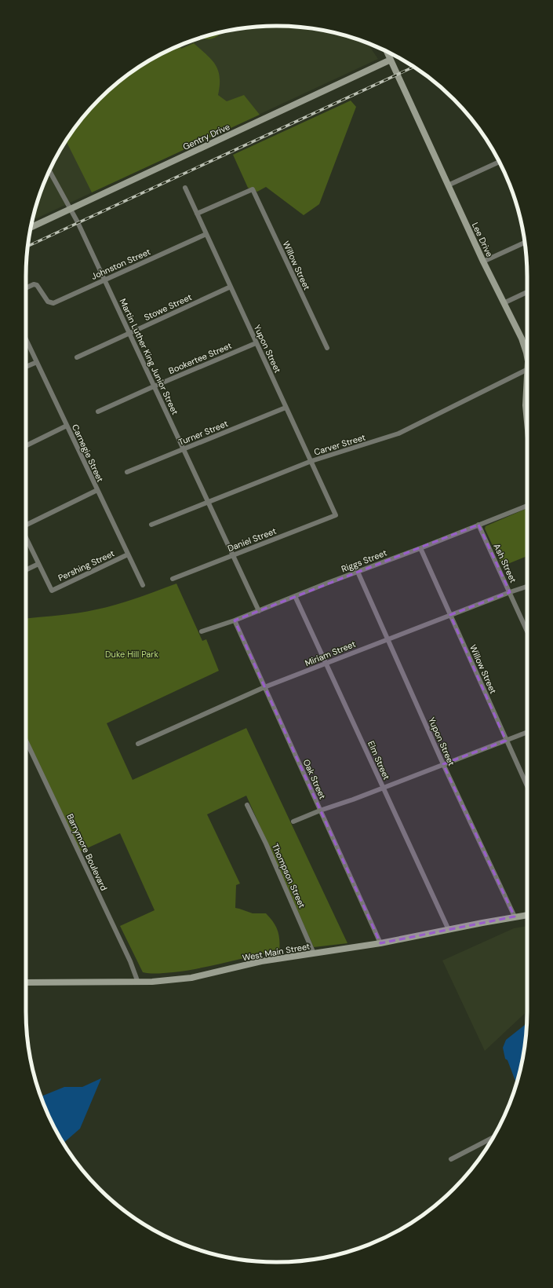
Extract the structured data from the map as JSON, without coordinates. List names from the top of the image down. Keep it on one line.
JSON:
{"streets":{"main road":["Gentry Drive","Lee Drive","West Main Street"],"street":["Johnston Street","Willow Street","Stowe Street","Yupon Street","Martin Luther King Junior Street","Bookertee Street","Turner Street","Carver Street","Carnegie Street","Daniel Street","Riggs Street","Ash Street","Pershing Street","Miriam Street","Elm Street","Oak Street","Barrymore Boulevard","Thompson Street"]},"crossings":[["Gentry Drive","Lee Drive"],["Gentry Drive","Martin Luther King Junior Street"],["Johnston Street","Yupon Street"],["Johnston Street","Martin Luther King Junior Street"],["Willow Street","Yupon Street"],["Willow Street","Riggs Street"],["Willow Street","Miriam Street"],["Stowe Street","Yupon Street"],["Stowe Street","Martin Luther King Junior Street"],["Yupon Street","Bookertee Street"],["Yupon Street","Turner Street"],["Yupon Street","Carver Street"],["Yupon Street","Daniel Street"],["Yupon Street","Riggs Street"],["Yupon Street","Miriam Street"],["Yupon Street","West Main Street"],["Martin Luther King Junior Street","Bookertee Street"],["Martin Luther King Junior Street","Turner Street"],["Martin Luther King Junior Street","Carver Street"],["Martin Luther King Junior Street","Daniel Street"],["Martin Luther King Junior Street","Riggs Street"],["Carnegie Street","Pershing Street"],["Riggs Street","Ash Street"],["Riggs Street","Elm Street"],["Riggs Street","Oak Street"],["Ash Street","Miriam Street"],["Miriam Street","Elm Street"],["Miriam Street","Oak Street"],["Elm Street","West Main Street"],["Oak Street","West Main Street"],["Barrymore Boulevard","West Main Street"],["Thompson Street","West Main Street"]],"parks":["Duke Hill Park"]}
